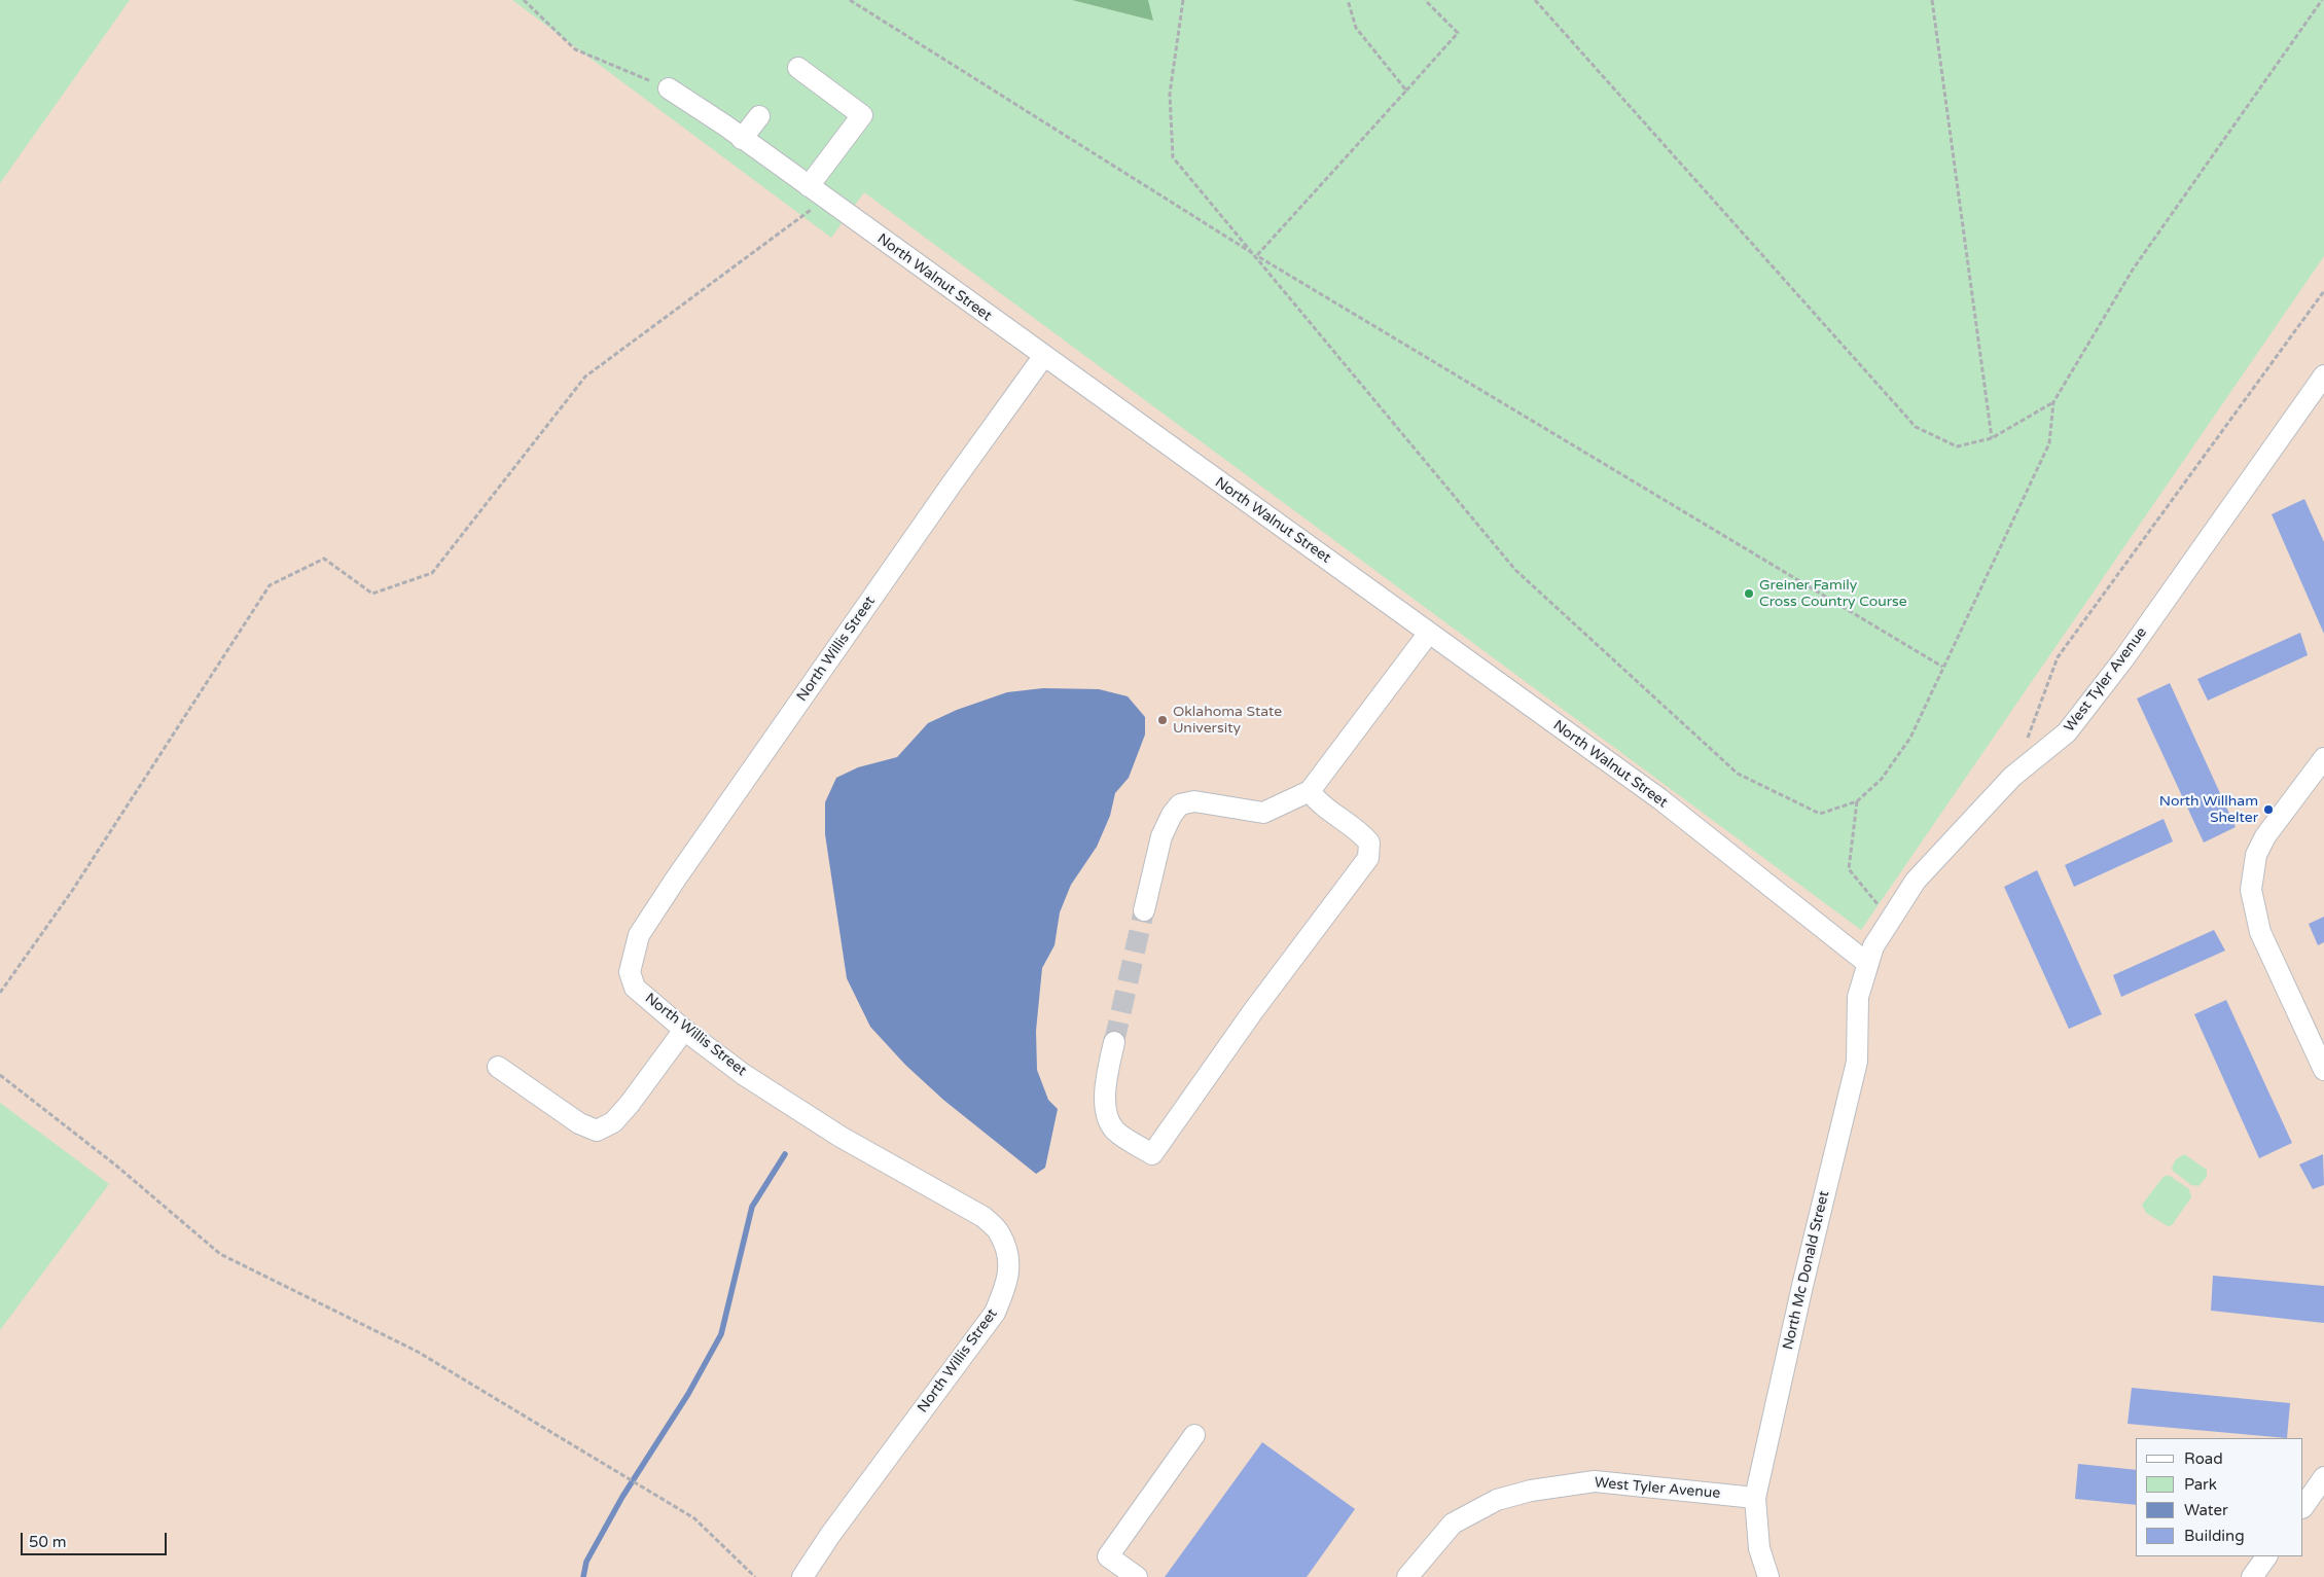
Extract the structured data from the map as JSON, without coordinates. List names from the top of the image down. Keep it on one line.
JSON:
{"streets":{"street":["North Walnut Street","North Willis Street","West Tyler Avenue","North Mc Donald Street"]},"crossings":[["North Walnut Street","North Willis Street"],["North Walnut Street","West Tyler Avenue"],["North Walnut Street","North Mc Donald Street"],["West Tyler Avenue","North Mc Donald Street"]],"places":["Greiner Family Cross Country Course","Oklahoma State University","North Willham Shelter"],"legend":["Road","Park","Water","Building"],"scale_bar":"50 m"}
